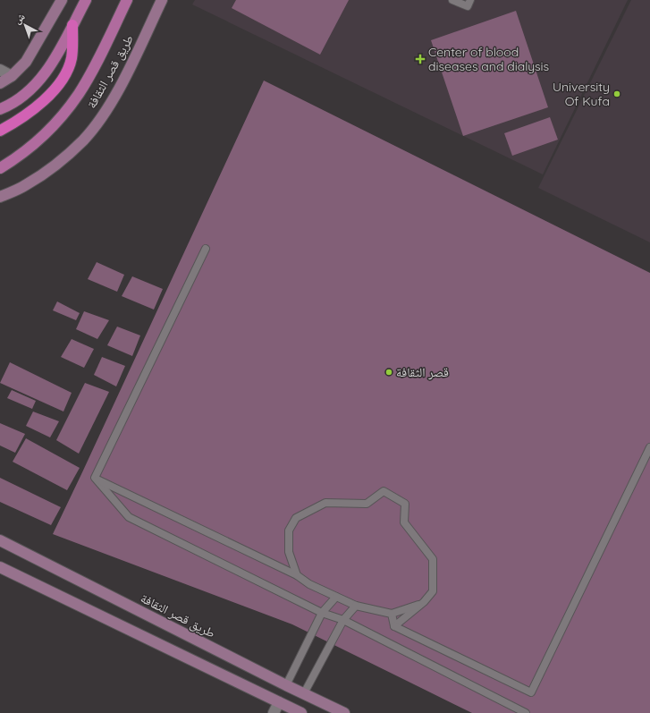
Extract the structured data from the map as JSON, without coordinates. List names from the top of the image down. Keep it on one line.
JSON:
{"streets":{"street":["طريق قصر الثقافة"]},"places":{"health":["Center of blood diseases and dialysis"],"other":["University Of Kufa","قصر الثقافة"]},"north":"top left"}
